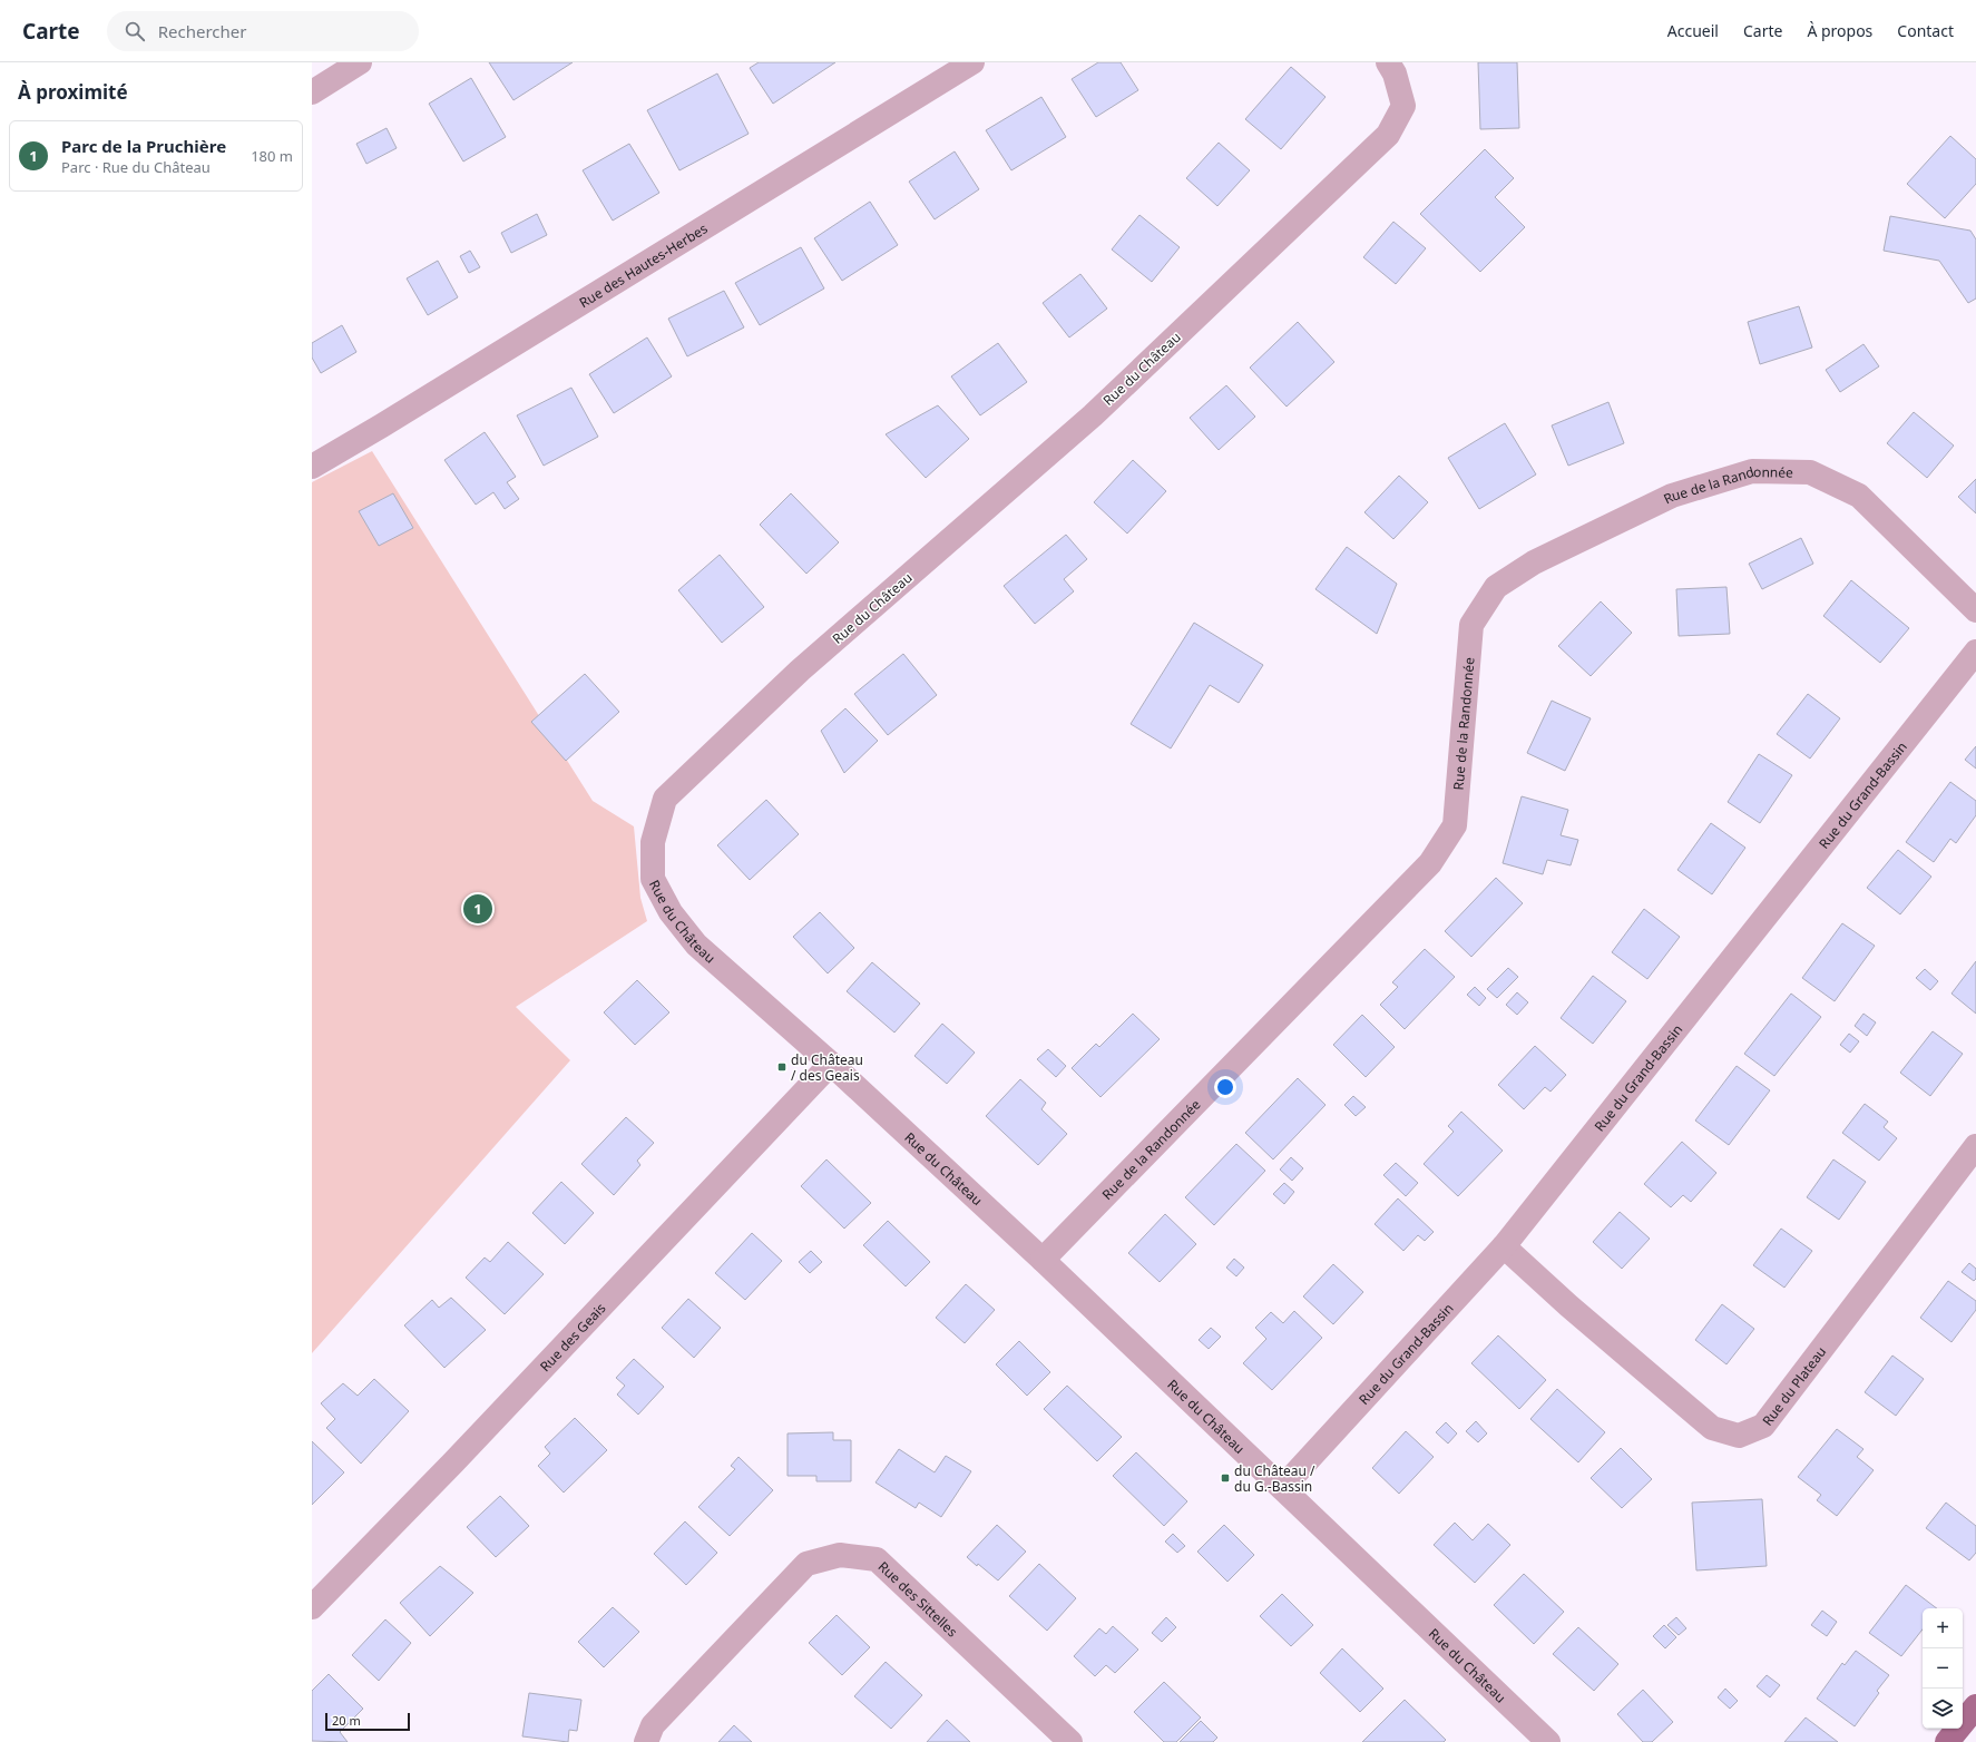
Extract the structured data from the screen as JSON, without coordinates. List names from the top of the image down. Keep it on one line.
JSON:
{"streets":{"street":["Rue des Hautes-Herbes","Rue du Château","Rue de la Randonnée","Rue du Grand-Bassin","Rue des Geais","Rue du Plateau","Rue des Sittelles"]},"crossings":[["Rue du Château","Rue de la Randonnée"],["Rue du Château","Rue du Grand-Bassin"],["Rue du Château","Rue des Geais"],["Rue du Grand-Bassin","Rue du Plateau"]],"places":{"transit":["du Château / des Geais","du Château / du G.-Bassin"]},"scale_bar":"20 m","page":{"header":"Carte","search":"Rechercher","nav":["Accueil","Carte","À propos","Contact"],"heading":"À proximité","list":[{"mark":"1","name":"Parc de la Pruchière","note":"Parc · Rue du Château","value":"180 m"}],"pins":"1","map_buttons":["+","−"],"scale":"20 m"}}
